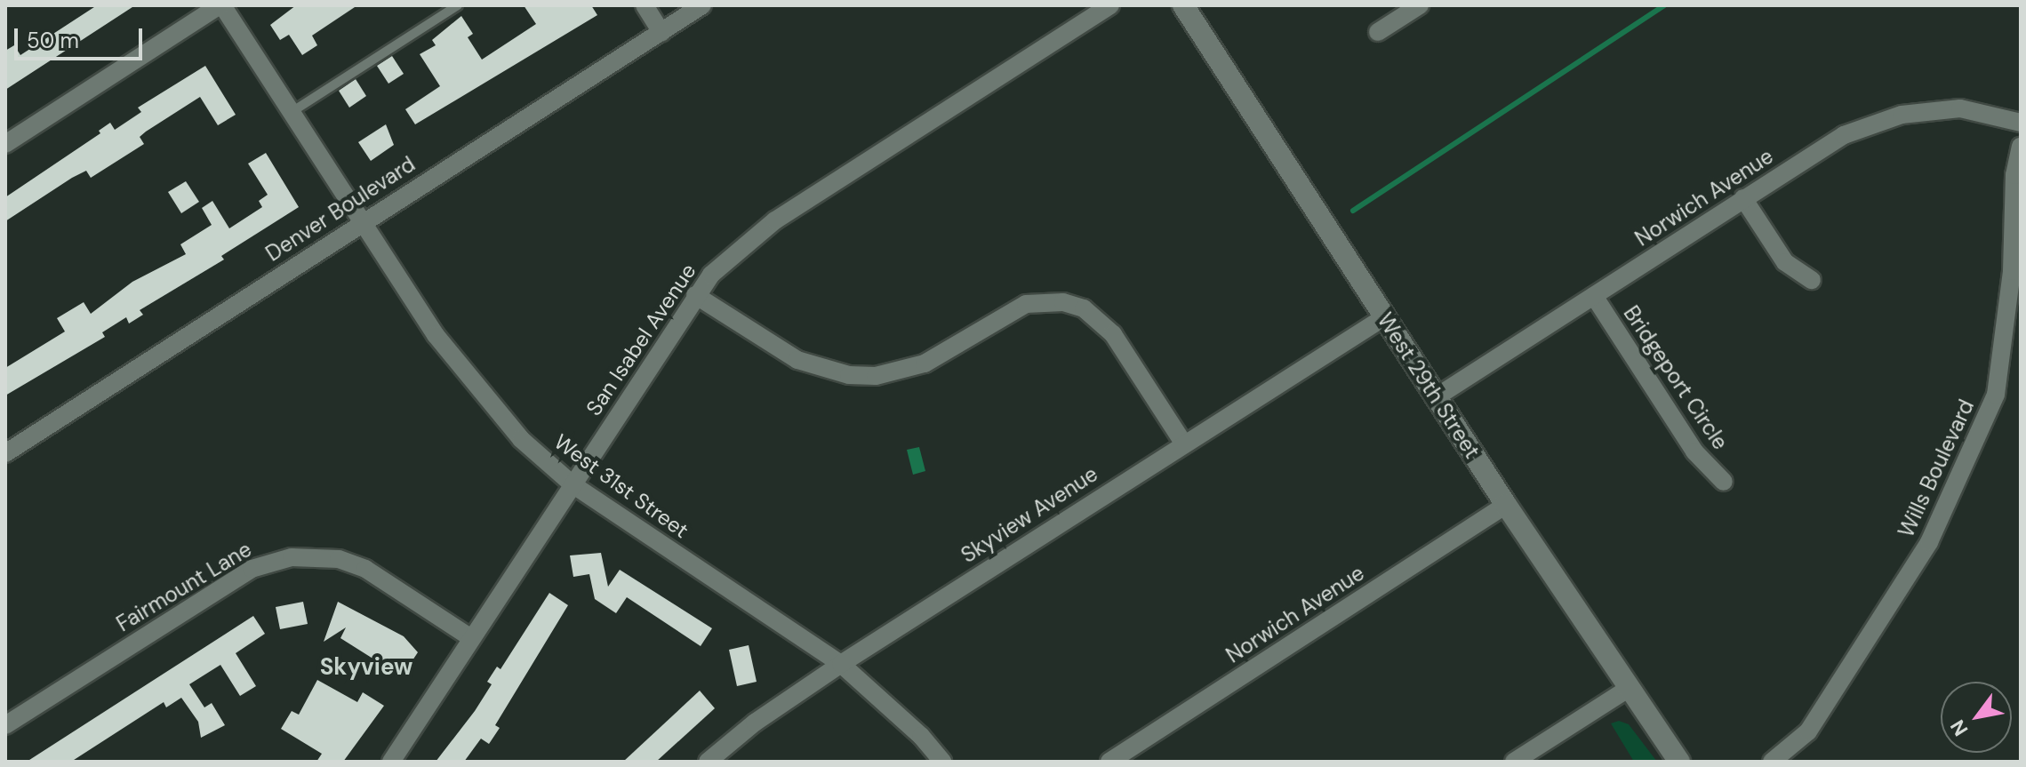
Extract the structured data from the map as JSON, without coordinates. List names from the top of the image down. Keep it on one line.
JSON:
{"streets":{"street":["Norwich Avenue","Denver Boulevard","San Isabel Avenue","Bridgeport Circle","West 29th Street","Wills Boulevard","West 31st Street","Skyview Avenue","Fairmount Lane"]},"crossings":[["Norwich Avenue","Bridgeport Circle"],["Norwich Avenue","West 29th Street"],["Denver Boulevard","West 31st Street"],["San Isabel Avenue","West 31st Street"],["San Isabel Avenue","Fairmount Lane"],["West 29th Street","Skyview Avenue"],["West 31st Street","Skyview Avenue"]],"districts":["Skyview"],"scale_bar":"50 m","north":"bottom left"}
